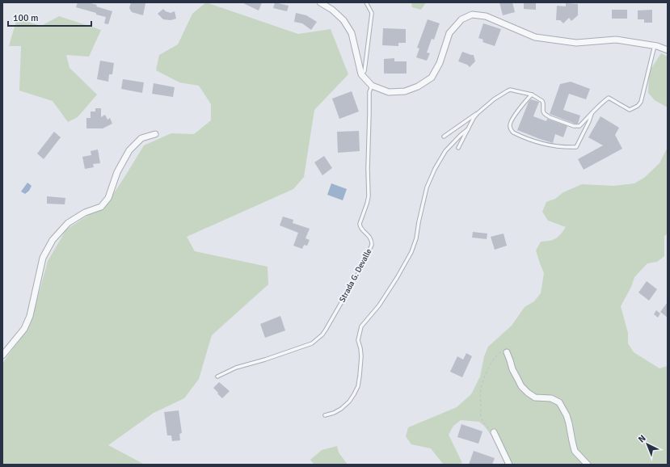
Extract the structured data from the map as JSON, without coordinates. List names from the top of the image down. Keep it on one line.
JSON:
{"streets":{"lane":["Strada G. Devalle"]},"scale_bar":"100 m","north":"top left"}
